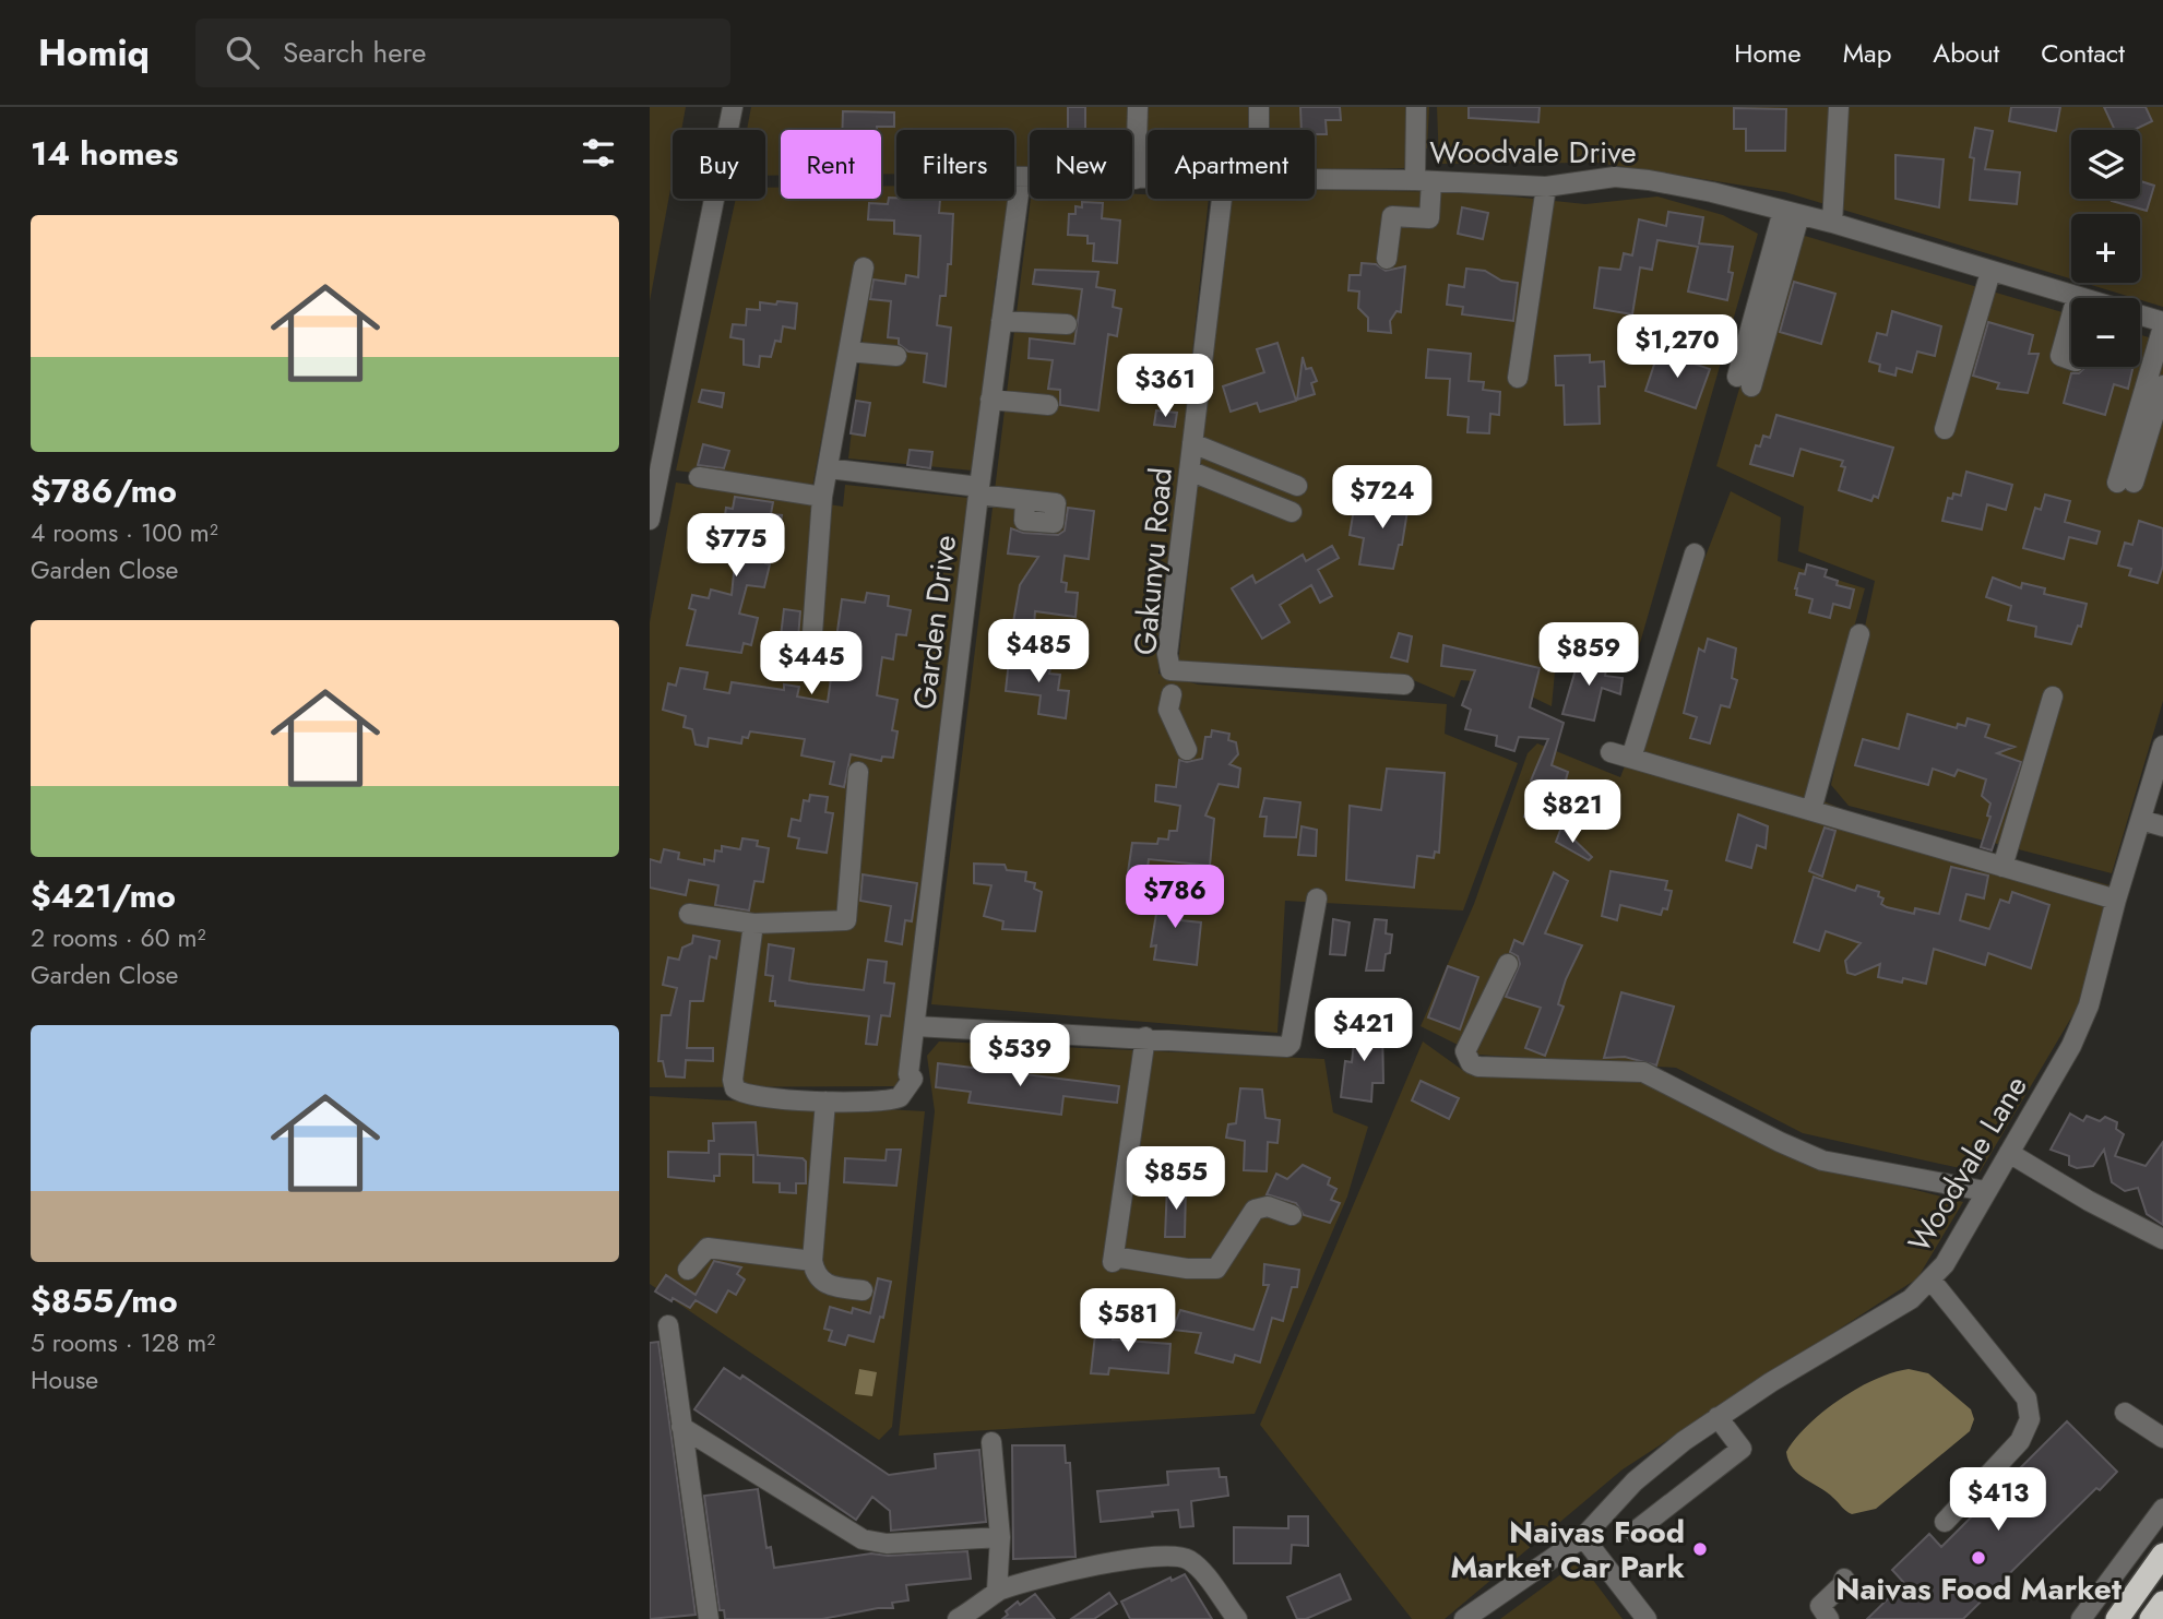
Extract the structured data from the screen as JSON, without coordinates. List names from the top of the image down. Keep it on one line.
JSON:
{"streets":{"street":["Woodvale Drive","Gakunyu Road","Garden Drive","Woodvale Lane"]},"crossings":[["Woodvale Drive","Garden Drive"]],"places":["Naivas Food Market Car Park","Naivas Food Market"],"page":{"header":"Homiq","search":"Search here","nav":["Home","Map","About","Contact"],"heading":"14 homes","map_buttons":["+","−"],"chip":["Buy","Rent","Filters","New","Apartment"],"list":[{"name":"$786/mo","note":"4 rooms · 100 m² · Garden Close"},{"name":"$421/mo","note":"2 rooms · 60 m² · Garden Close"},{"name":"$855/mo","note":"5 rooms · 128 m² · House"}],"price":["$1,270","$361","$724","$775","$485","$859","$445","$821","$786","$421","$539","$855","$581","$413"]}}
